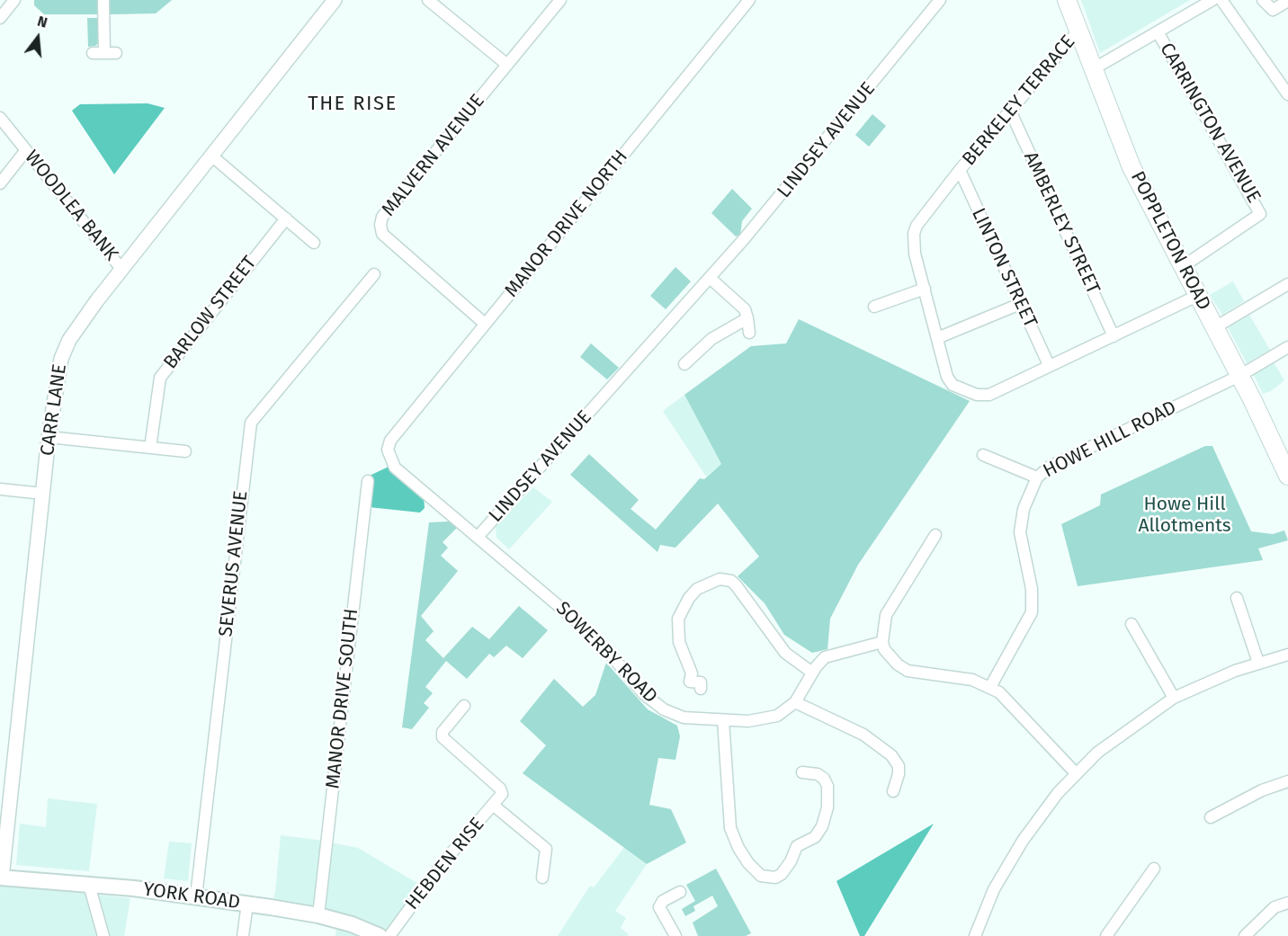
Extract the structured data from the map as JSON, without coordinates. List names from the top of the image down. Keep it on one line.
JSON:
{"streets":{"main road":["POPPLETON ROAD","YORK ROAD"],"street":["BERKELEY TERRACE","CARRINGTON AVENUE","LINDSEY AVENUE","MALVERN AVENUE","WOODLEA BANK","AMBERLEY STREET","MANOR DRIVE NORTH","LINTON STREET","BARLOW STREET","CARR LANE","HOWE HILL ROAD","SEVERUS AVENUE","SOWERBY ROAD","MANOR DRIVE SOUTH","HEBDEN RISE"]},"crossings":[["BERKELEY TERRACE","AMBERLEY STREET"],["BERKELEY TERRACE","POPPLETON ROAD"],["BERKELEY TERRACE","LINTON STREET"],["CARRINGTON AVENUE","POPPLETON ROAD"],["LINDSEY AVENUE","SOWERBY ROAD"],["MALVERN AVENUE","MANOR DRIVE NORTH"],["WOODLEA BANK","CARR LANE"],["MANOR DRIVE NORTH","SOWERBY ROAD"],["POPPLETON ROAD","HOWE HILL ROAD"],["CARR LANE","YORK ROAD"],["SEVERUS AVENUE","YORK ROAD"],["MANOR DRIVE SOUTH","YORK ROAD"]],"districts":["THE RISE"],"parks":["Howe Hill Allotments"],"north":"top"}
